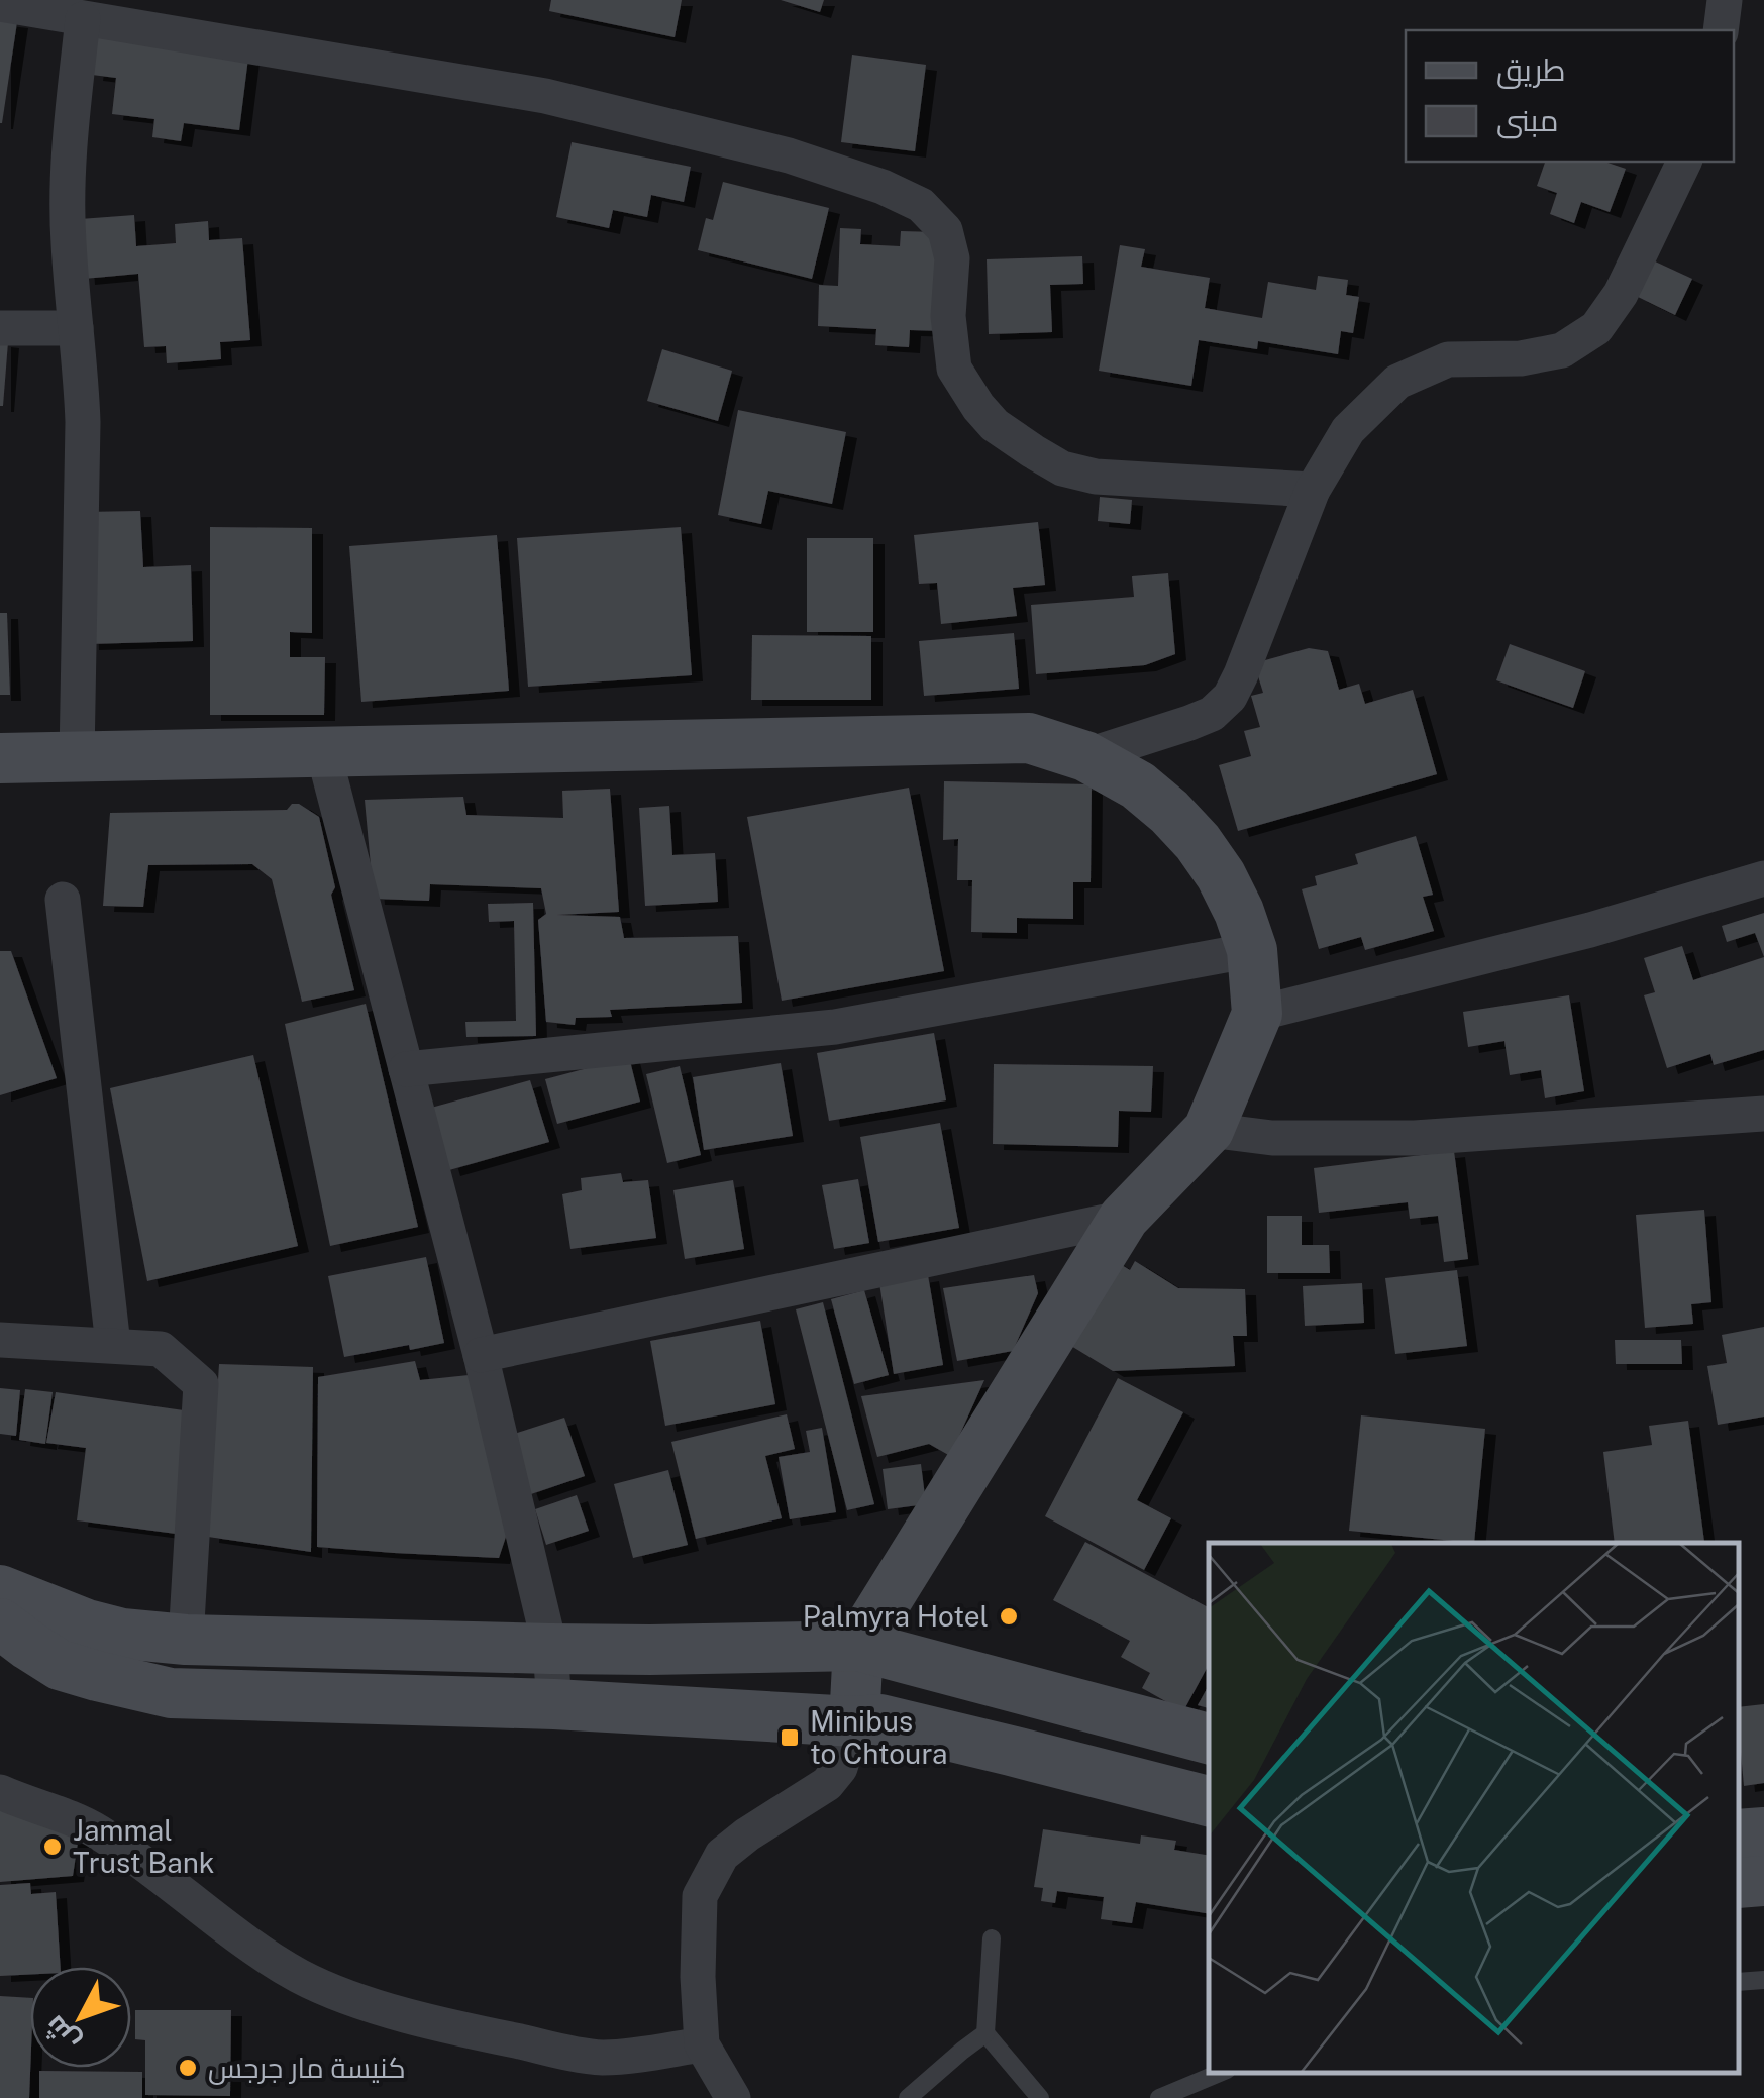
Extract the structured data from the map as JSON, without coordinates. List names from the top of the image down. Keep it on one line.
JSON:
{"places":{"other":["Palmyra Hotel","Jammal Trust Bank","كنيسة مار جرجس"],"transit":["Minibus to Chtoura"]},"legend":["طريق","مبنى"],"north":"bottom left"}
